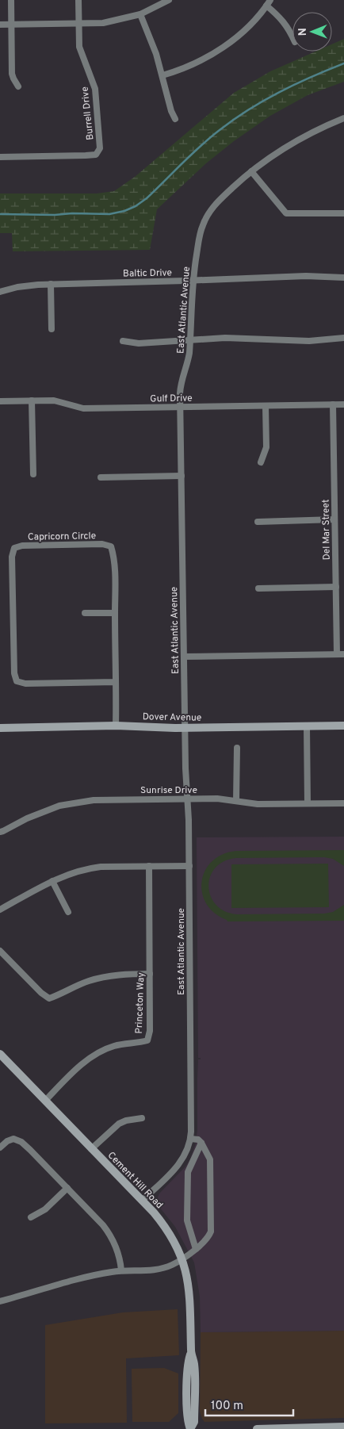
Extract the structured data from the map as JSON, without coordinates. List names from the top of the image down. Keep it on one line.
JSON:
{"streets":{"street":["Burrell Drive","Baltic Drive","East Atlantic Avenue","Gulf Drive","Del Mar Street","Capricorn Circle","Dover Avenue","Sunrise Drive","Princeton Way","Cement Hill Road"]},"crossings":[["Baltic Drive","East Atlantic Avenue"],["East Atlantic Avenue","Gulf Drive"],["East Atlantic Avenue","Dover Avenue"],["East Atlantic Avenue","Sunrise Drive"],["East Atlantic Avenue","Cement Hill Road"],["Gulf Drive","Del Mar Street"],["Capricorn Circle","Dover Avenue"],["Princeton Way","Cement Hill Road"]],"scale_bar":"100 m","north":"left"}
